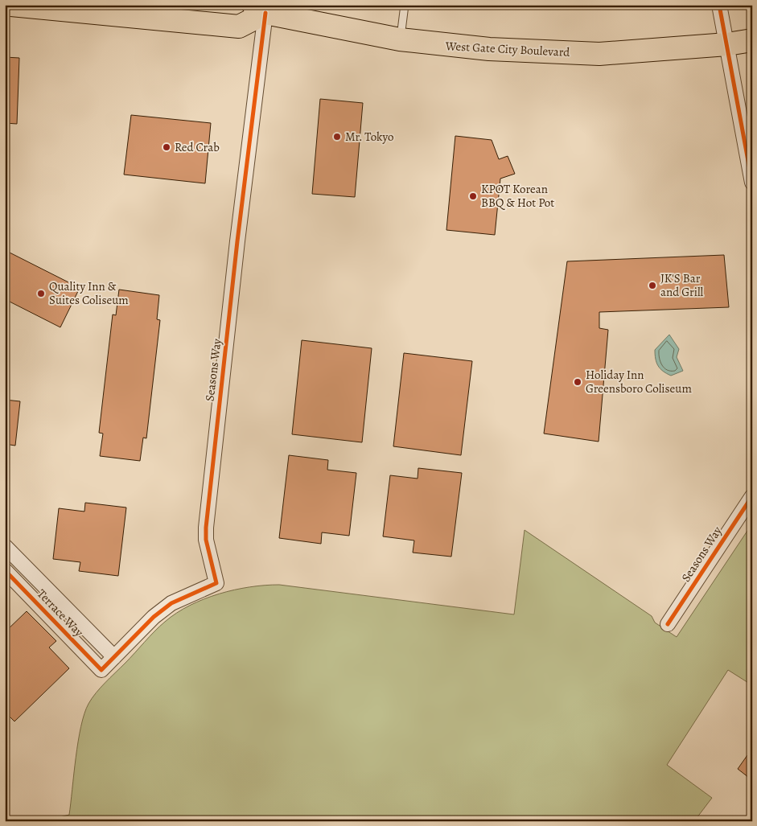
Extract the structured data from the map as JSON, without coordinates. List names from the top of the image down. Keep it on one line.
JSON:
{"streets":{"main road":["West Gate City Boulevard"],"street":["Seasons Way","Terrace Way"]},"crossings":[["West Gate City Boulevard","Seasons Way"],["Seasons Way","Terrace Way"]],"places":["Mr. Tokyo","Red Crab","KPOT Korean BBQ & Hot Pot","JK'S Bar and Grill","Quality Inn & Suites Coliseum","Holiday Inn Greensboro Coliseum"]}
